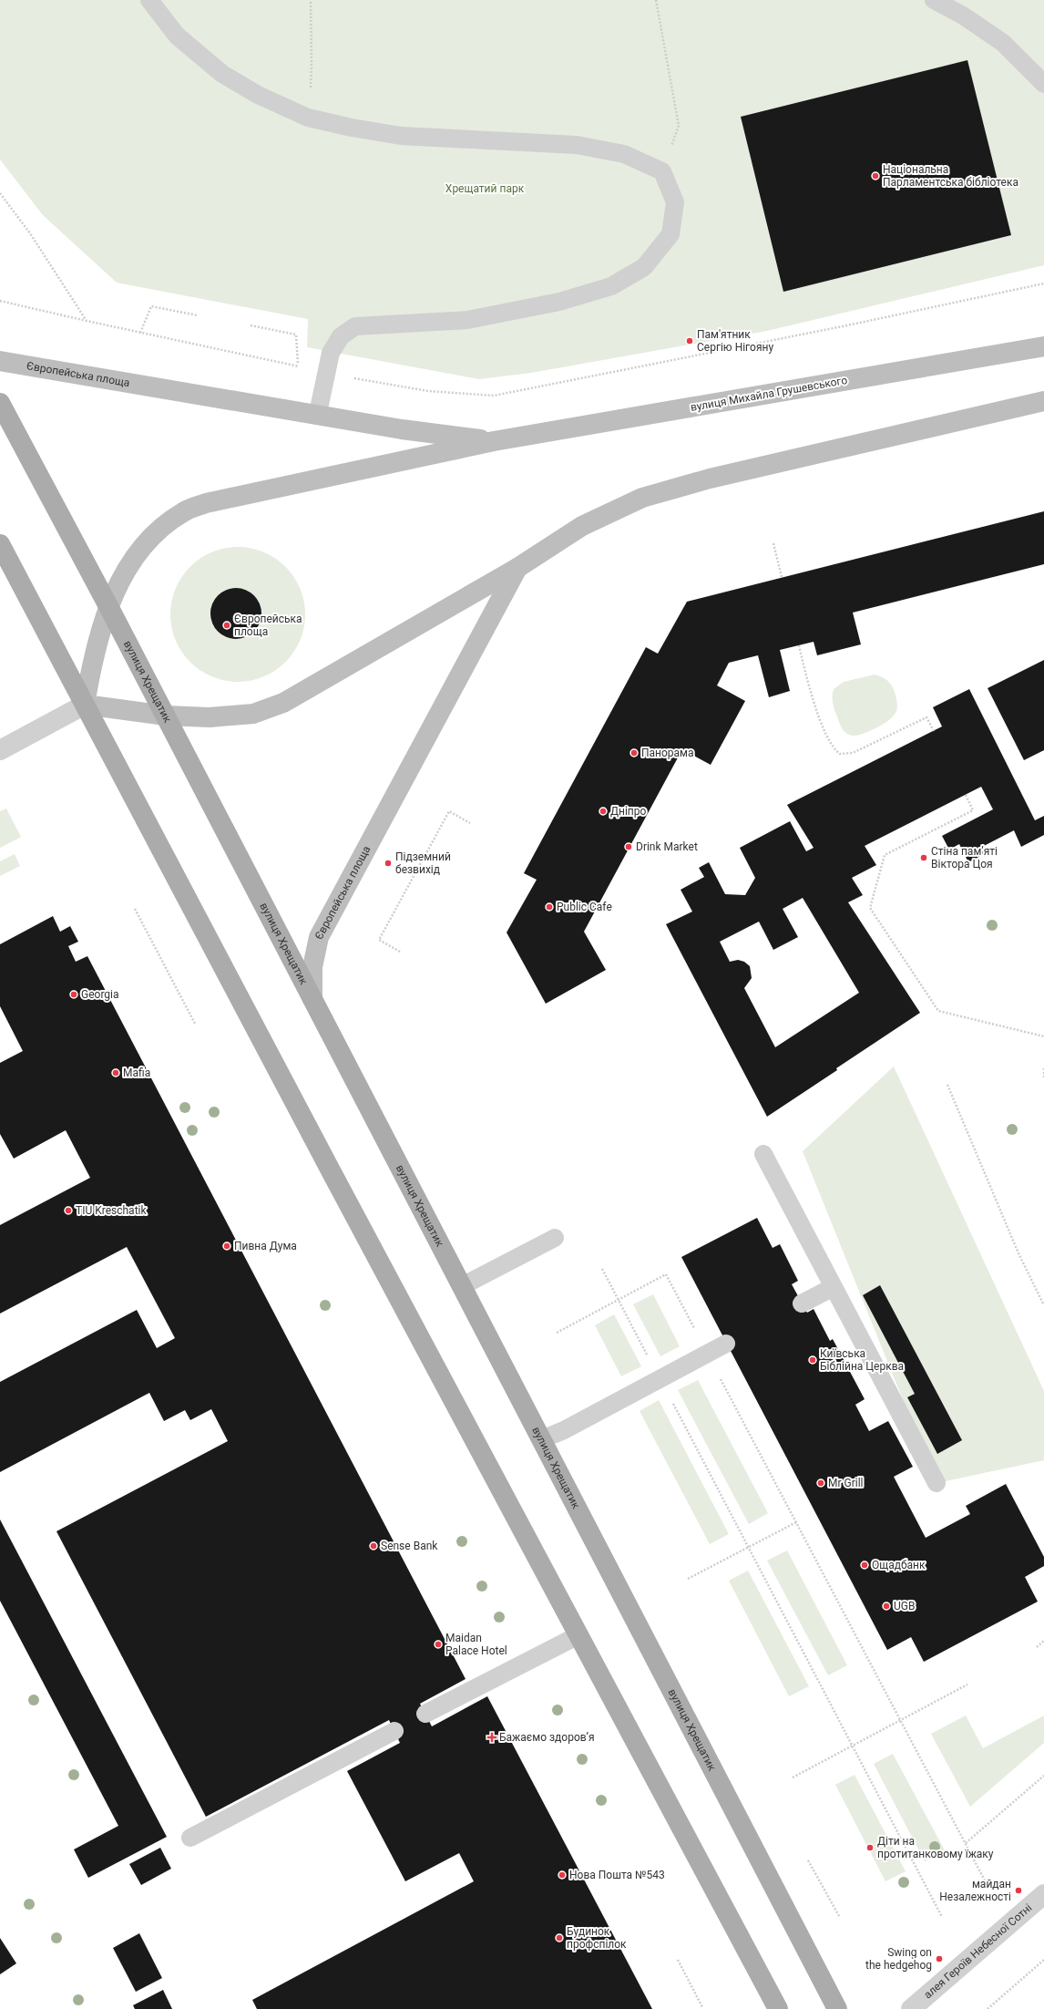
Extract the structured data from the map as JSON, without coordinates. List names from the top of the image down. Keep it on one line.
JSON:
{"streets":{"main road":["Європейська площа","вулиця Михайла Грушевського","вулиця Хрещатик"],"street":["алея Героїв Небесної Сотні"]},"crossings":[["Європейська площа","вулиця Михайла Грушевського"],["Європейська площа","вулиця Хрещатик"]],"parks":["Хрещатий парк"],"places":{"other":["Національна Парламентська бібліотека","Пам'ятник Сергію Нігояну","Європейська площа","Панорама","Дніпро","Drink Market","Стіна пам’яті Віктора Цоя","Підземний безвихід","Public Cafe","Georgia","Mafia","TIU Kreschatik","Пивна Дума","Київська Біблійна Церква","Mr Grill","Sense Bank","Ощадбанк","UGB","Maidan Palace Hotel","Діти на протитанковому їжаку","Нова Пошта №543","майдан Незалежності","Будинок профспілок","Swing on the hedgehog"],"health":["Бажаємо здоровʼя"]}}
